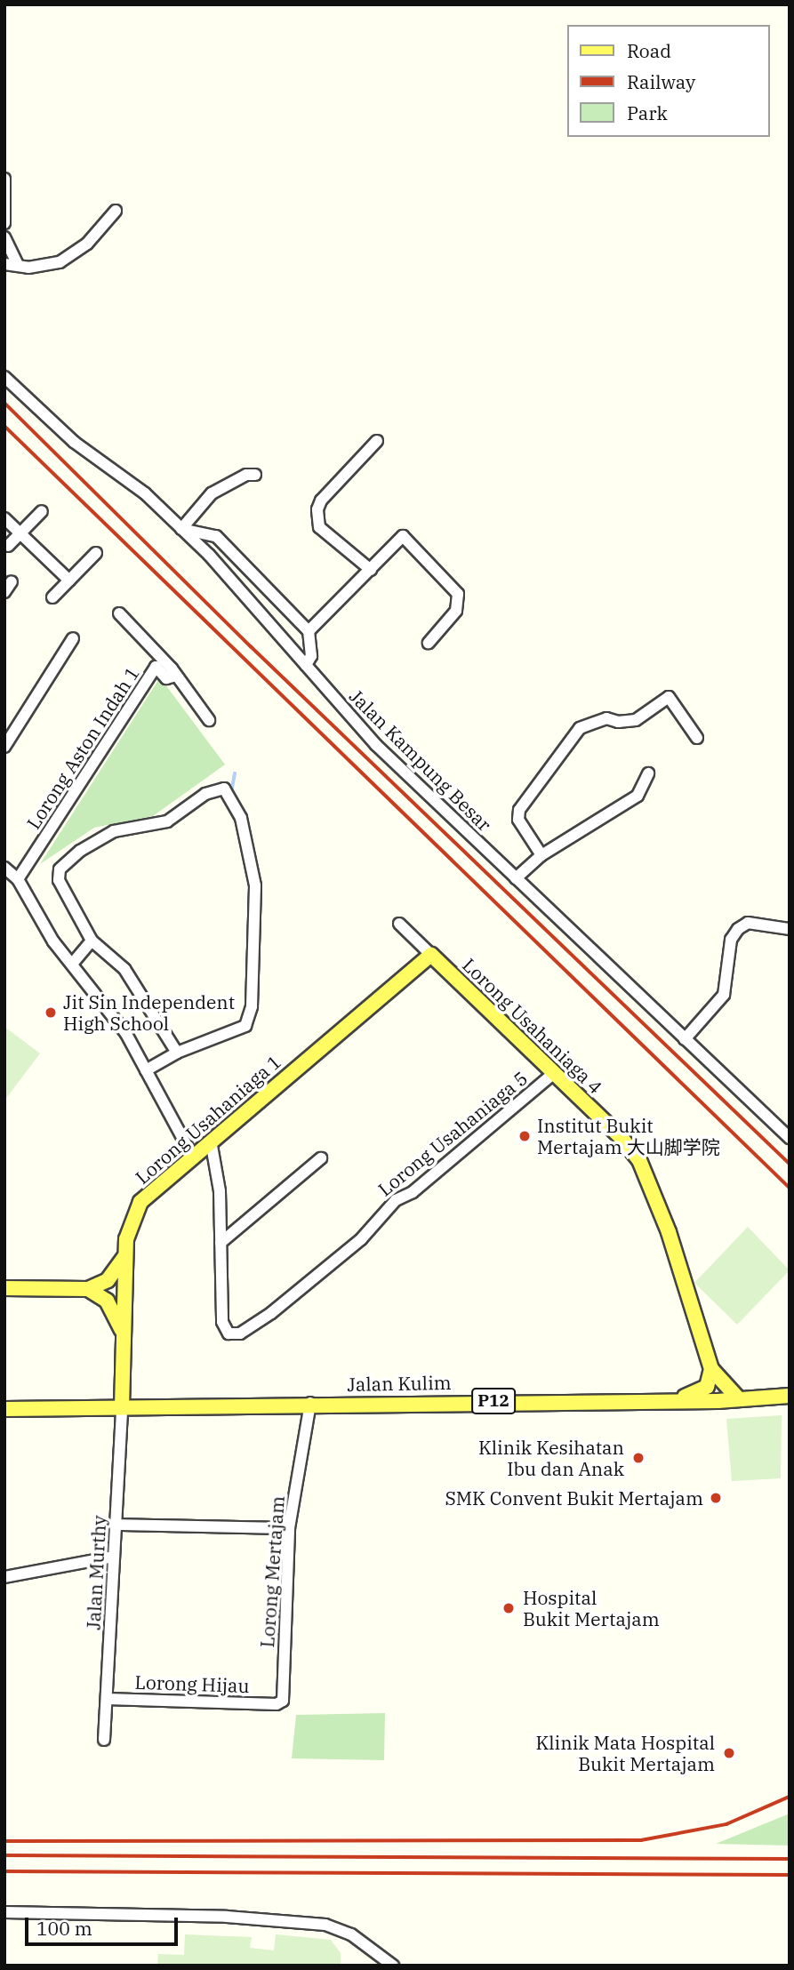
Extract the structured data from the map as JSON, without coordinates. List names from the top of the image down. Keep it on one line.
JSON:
{"streets":{"main road":["Lorong Usahaniaga 4","Lorong Usahaniaga 1","Jalan Kulim","P12"],"street":["Lorong Aston Indah 1","Jalan Kampung Besar","Lorong Usahaniaga 5","Lorong Mertajam","Jalan Murthy","Lorong Hijau"]},"crossings":[["Lorong Usahaniaga 4","Lorong Usahaniaga 1"],["Lorong Usahaniaga 4","Lorong Usahaniaga 5"],["Lorong Usahaniaga 1","Jalan Kulim"],["Lorong Usahaniaga 1","Jalan Murthy"],["Jalan Kulim","Lorong Mertajam"],["Jalan Kulim","Jalan Murthy"],["Lorong Mertajam","Lorong Hijau"],["Jalan Murthy","Lorong Hijau"]],"places":["Jit Sin Independent High School","Institut Bukit Mertajam 大山脚学院","Klinik Kesihatan Ibu dan Anak","SMK Convent Bukit Mertajam","Hospital Bukit Mertajam","Klinik Mata Hospital Bukit Mertajam"],"legend":["Road","Railway","Park"],"scale_bar":"100 m"}
